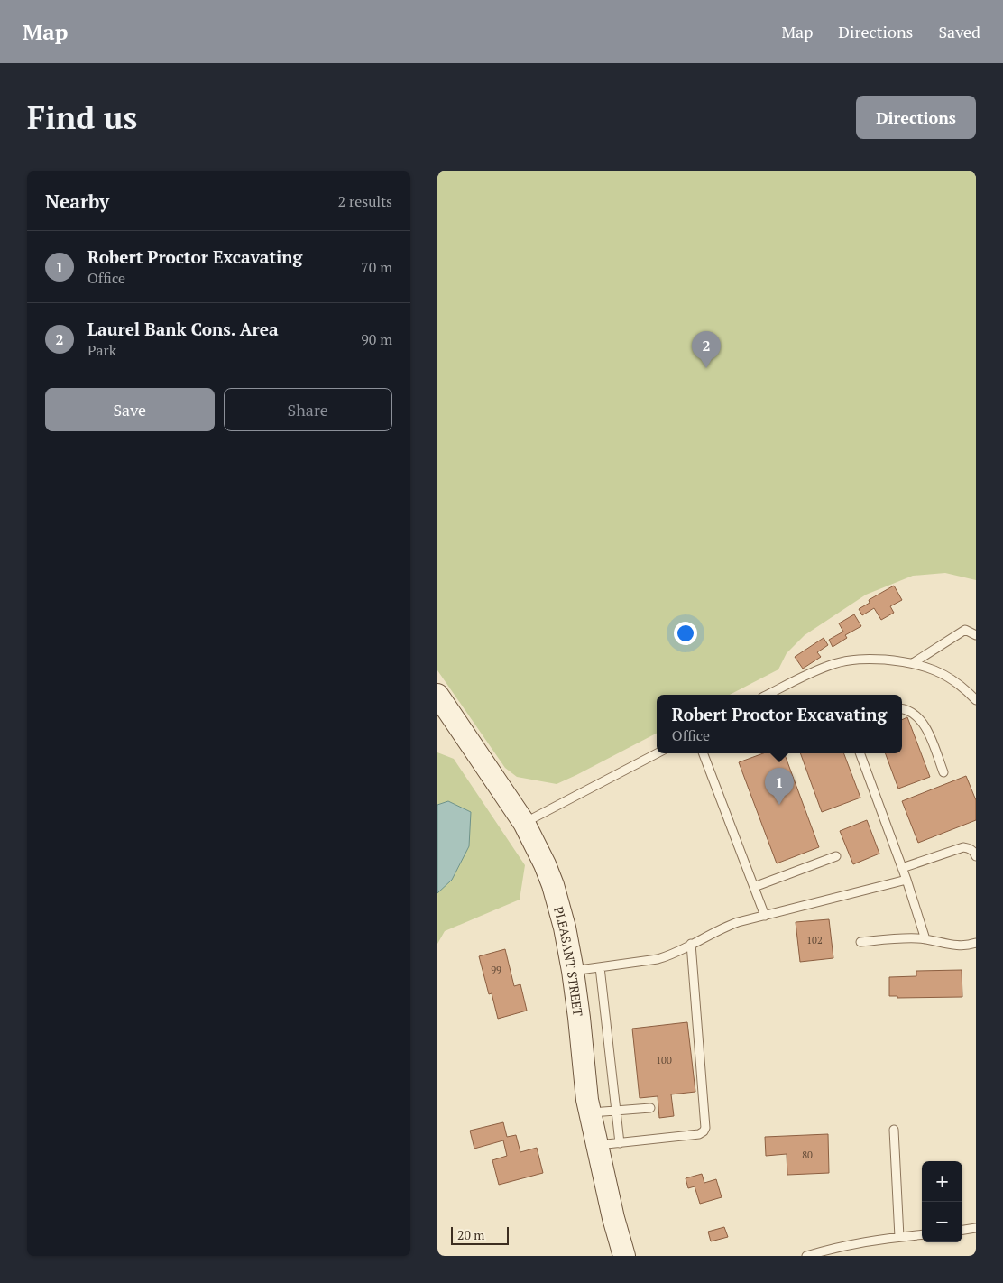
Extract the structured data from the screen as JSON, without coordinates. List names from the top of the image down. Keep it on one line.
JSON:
{"streets":{"street":["PLEASANT STREET"]},"house_numbers":["102","99","100","80"],"scale_bar":"20 m","page":{"header":"Map","nav":["Map","Directions","Saved"],"buttons":["Directions",["Save","Share"]],"title":"Find us","heading":["Nearby","2 results"],"list":[{"mark":"1","name":"Robert Proctor Excavating","note":"Office","value":"70 m"},{"mark":"2","name":"Laurel Bank Cons. Area","note":"Park","value":"90 m"}],"pins":["2","1"],"popup":["Robert Proctor Excavating","Office"],"map_buttons":["+","−"],"scale":"20 m"}}
